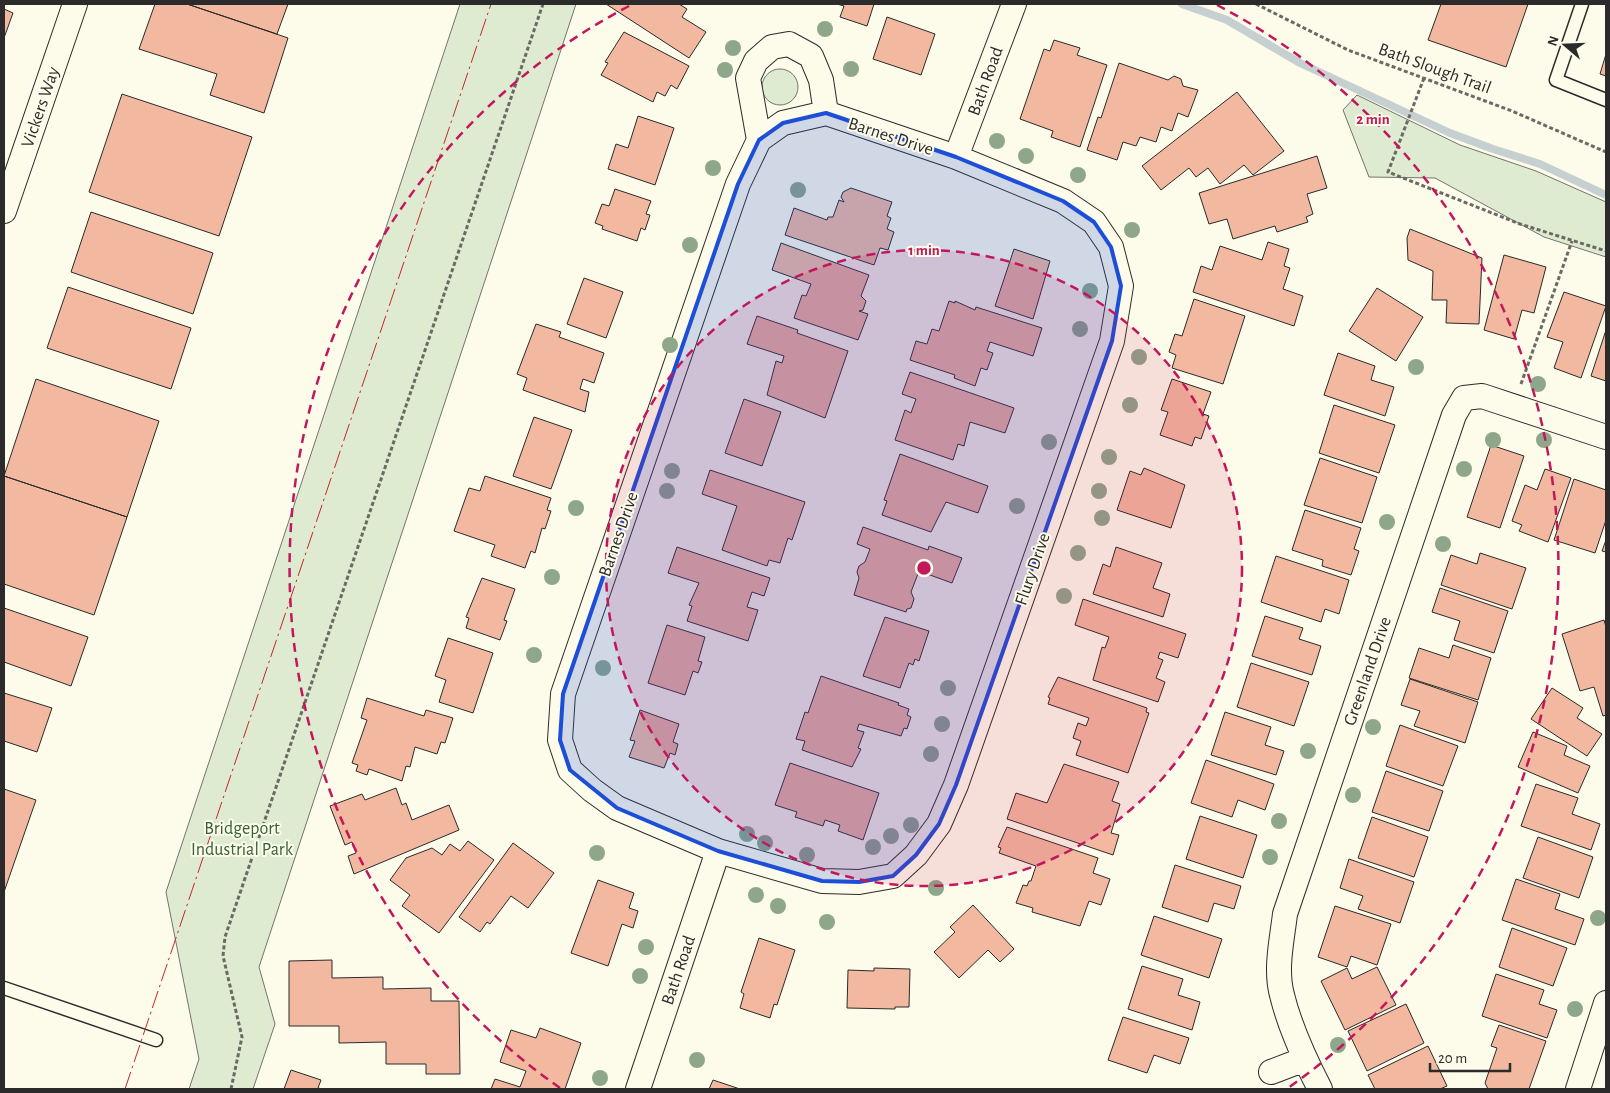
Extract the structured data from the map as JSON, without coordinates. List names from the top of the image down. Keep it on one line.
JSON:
{"streets":{"street":["Bath Road","Vickers Way","Barnes Drive","Flury Drive","Greenland Drive"],"path":["Bath Slough Trail"]},"crossings":[["Bath Road","Barnes Drive"],["Bath Road","Flury Drive"],["Barnes Drive","Flury Drive"]],"parks":["Bridgeport Industrial Park"],"scale_bar":"20 m","north":"left","rings":["2 min","1 min"]}
